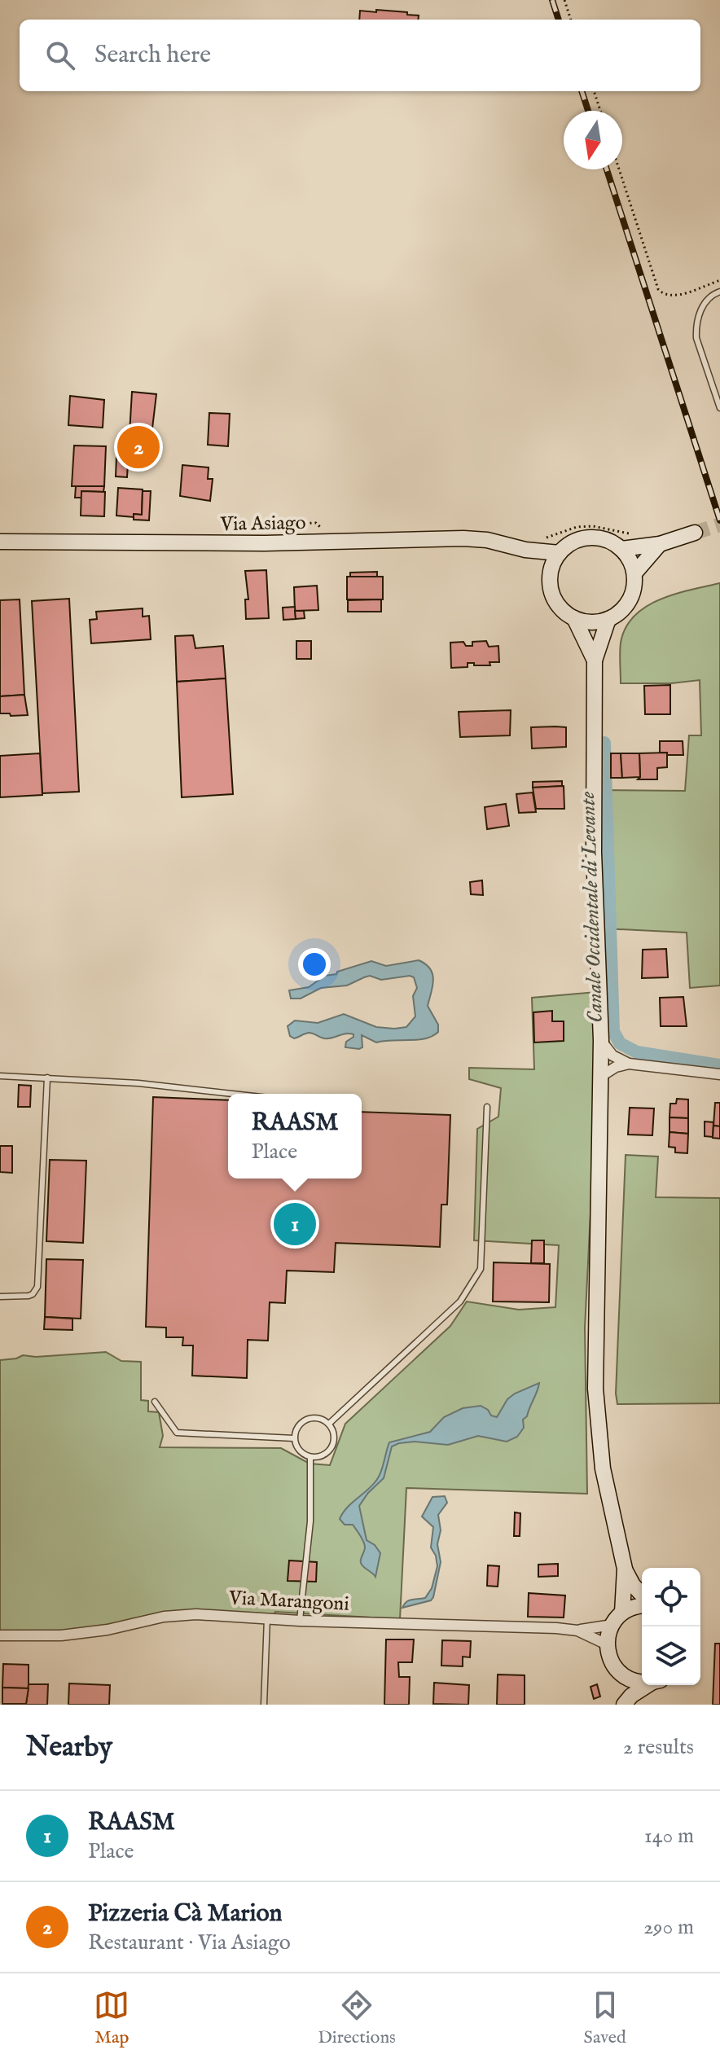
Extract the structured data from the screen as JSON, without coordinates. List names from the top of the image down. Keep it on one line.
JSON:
{"streets":{"main road":["Via Asiago"],"street":["Via Marangoni"]},"water":["Canale Occidentale di Levante"],"north":"bottom","page":{"search":"Search here","pins":["2","1"],"popup":["RAASM","Place"],"heading":["Nearby","2 results"],"list":[{"mark":"1","name":"RAASM","note":"Place","value":"140 m"},{"mark":"2","name":"Pizzeria Cà Marion","note":"Restaurant · Via Asiago","value":"290 m"}],"nav":["Map","Directions","Saved"]}}
